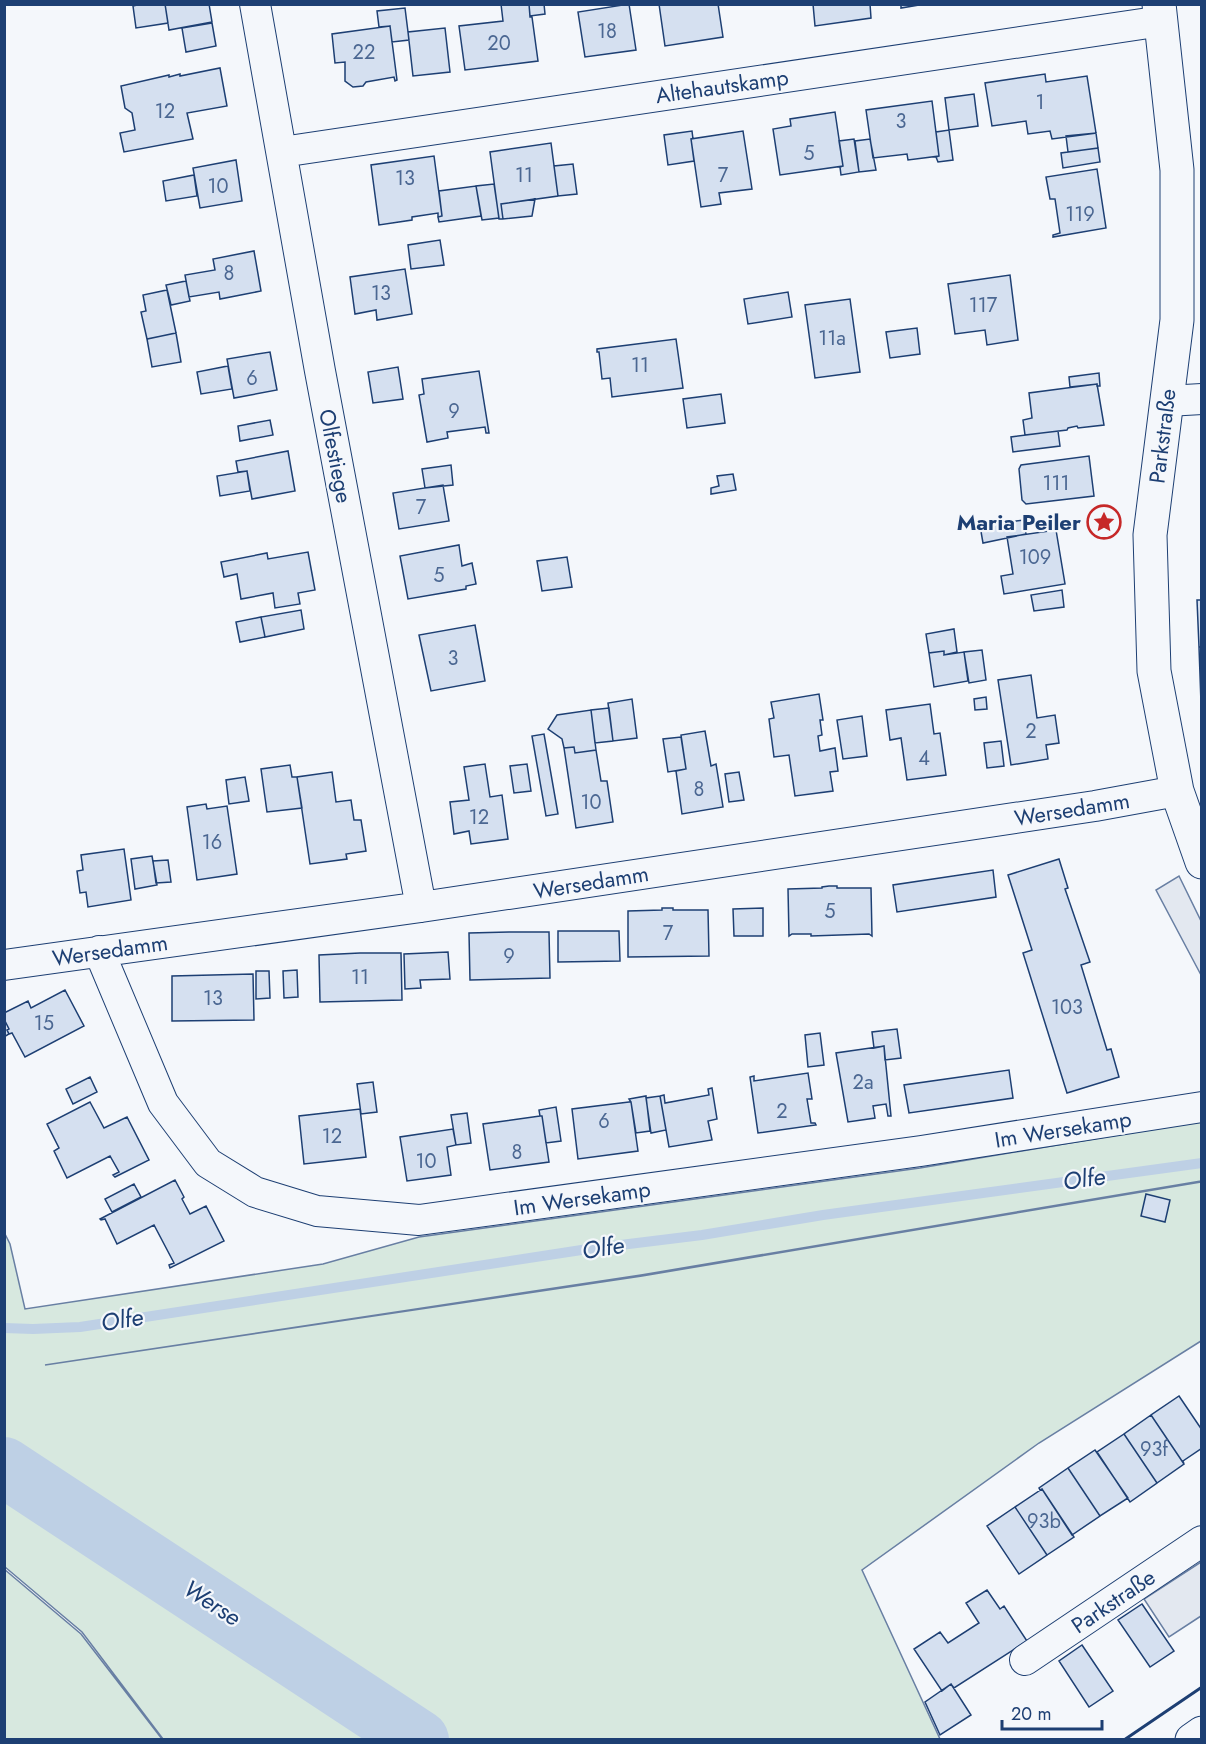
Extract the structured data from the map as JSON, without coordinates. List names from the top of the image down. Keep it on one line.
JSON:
{"streets":{"street":["Altehautskamp","Parkstraße","Olfestiege","Wersedamm","Im Wersekamp"]},"crossings":[["Altehautskamp","Parkstraße"],["Altehautskamp","Olfestiege"],["Parkstraße","Wersedamm"],["Olfestiege","Wersedamm"],["Wersedamm","Im Wersekamp"]],"water":["Olfe","Werse"],"places":{"place":["Maria Peiler"]},"house_numbers":["18","20","22","1","12","3","5","11","7","13","10","119","8","13","117","11a","11","6","9","111","7","109","5","3","2","4","8","10","12","16","5","7","9","11","13","103","15","2a","2","6","12","8","10","93f","93b"],"scale_bar":"20 m"}
